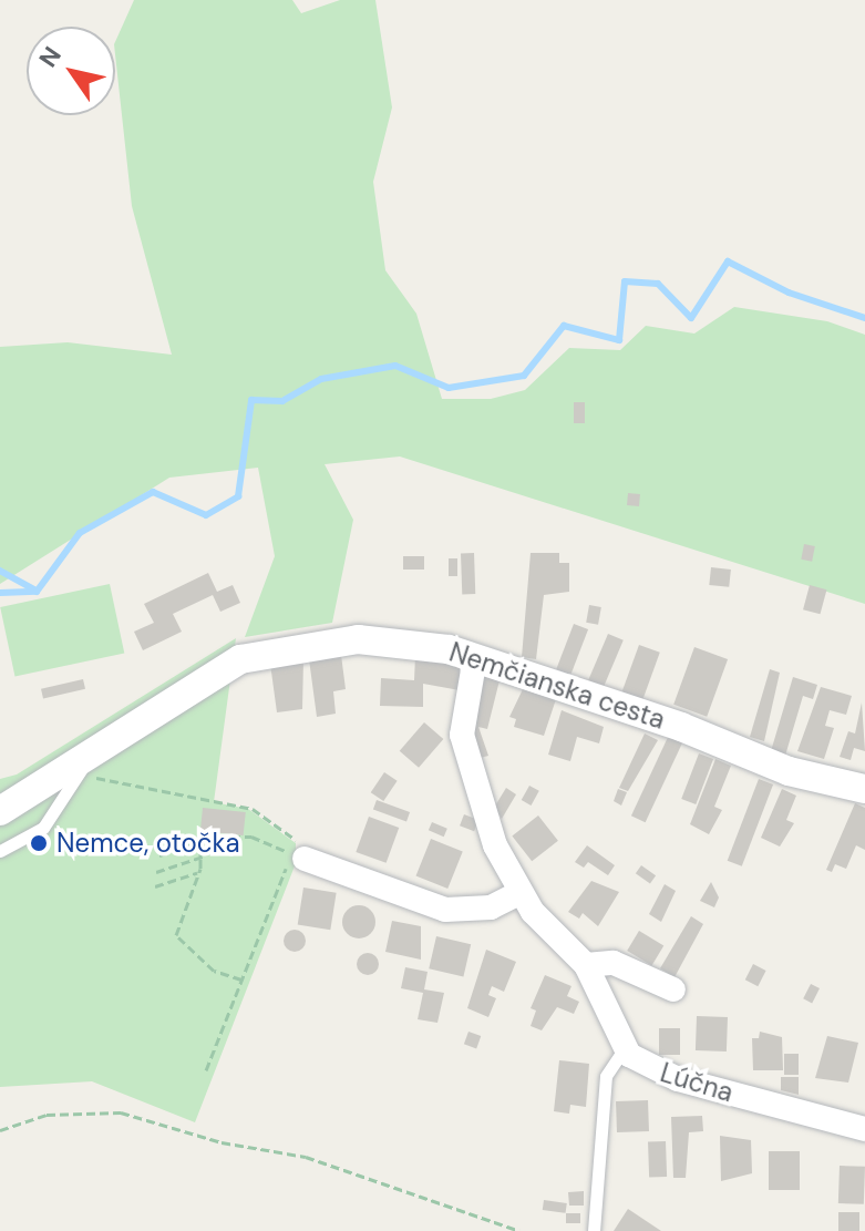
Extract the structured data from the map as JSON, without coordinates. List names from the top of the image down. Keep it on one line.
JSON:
{"streets":{"street":["Nemčianska cesta","Lúčna"]},"places":["Nemce, otočka"],"north":"top left"}
